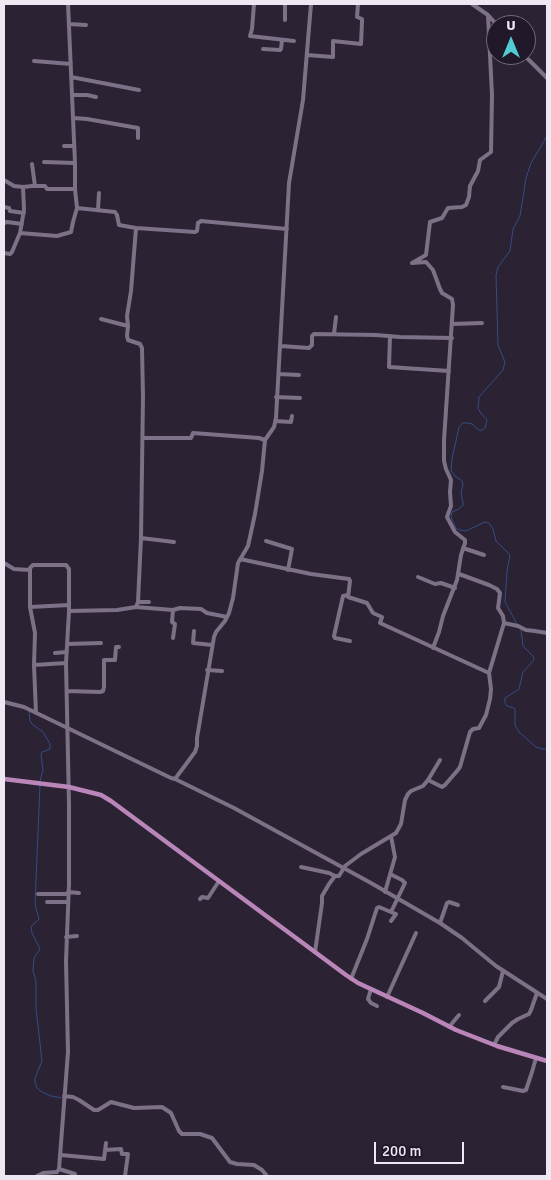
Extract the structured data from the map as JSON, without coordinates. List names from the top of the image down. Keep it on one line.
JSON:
{"scale_bar":"200 m","north":"top"}
